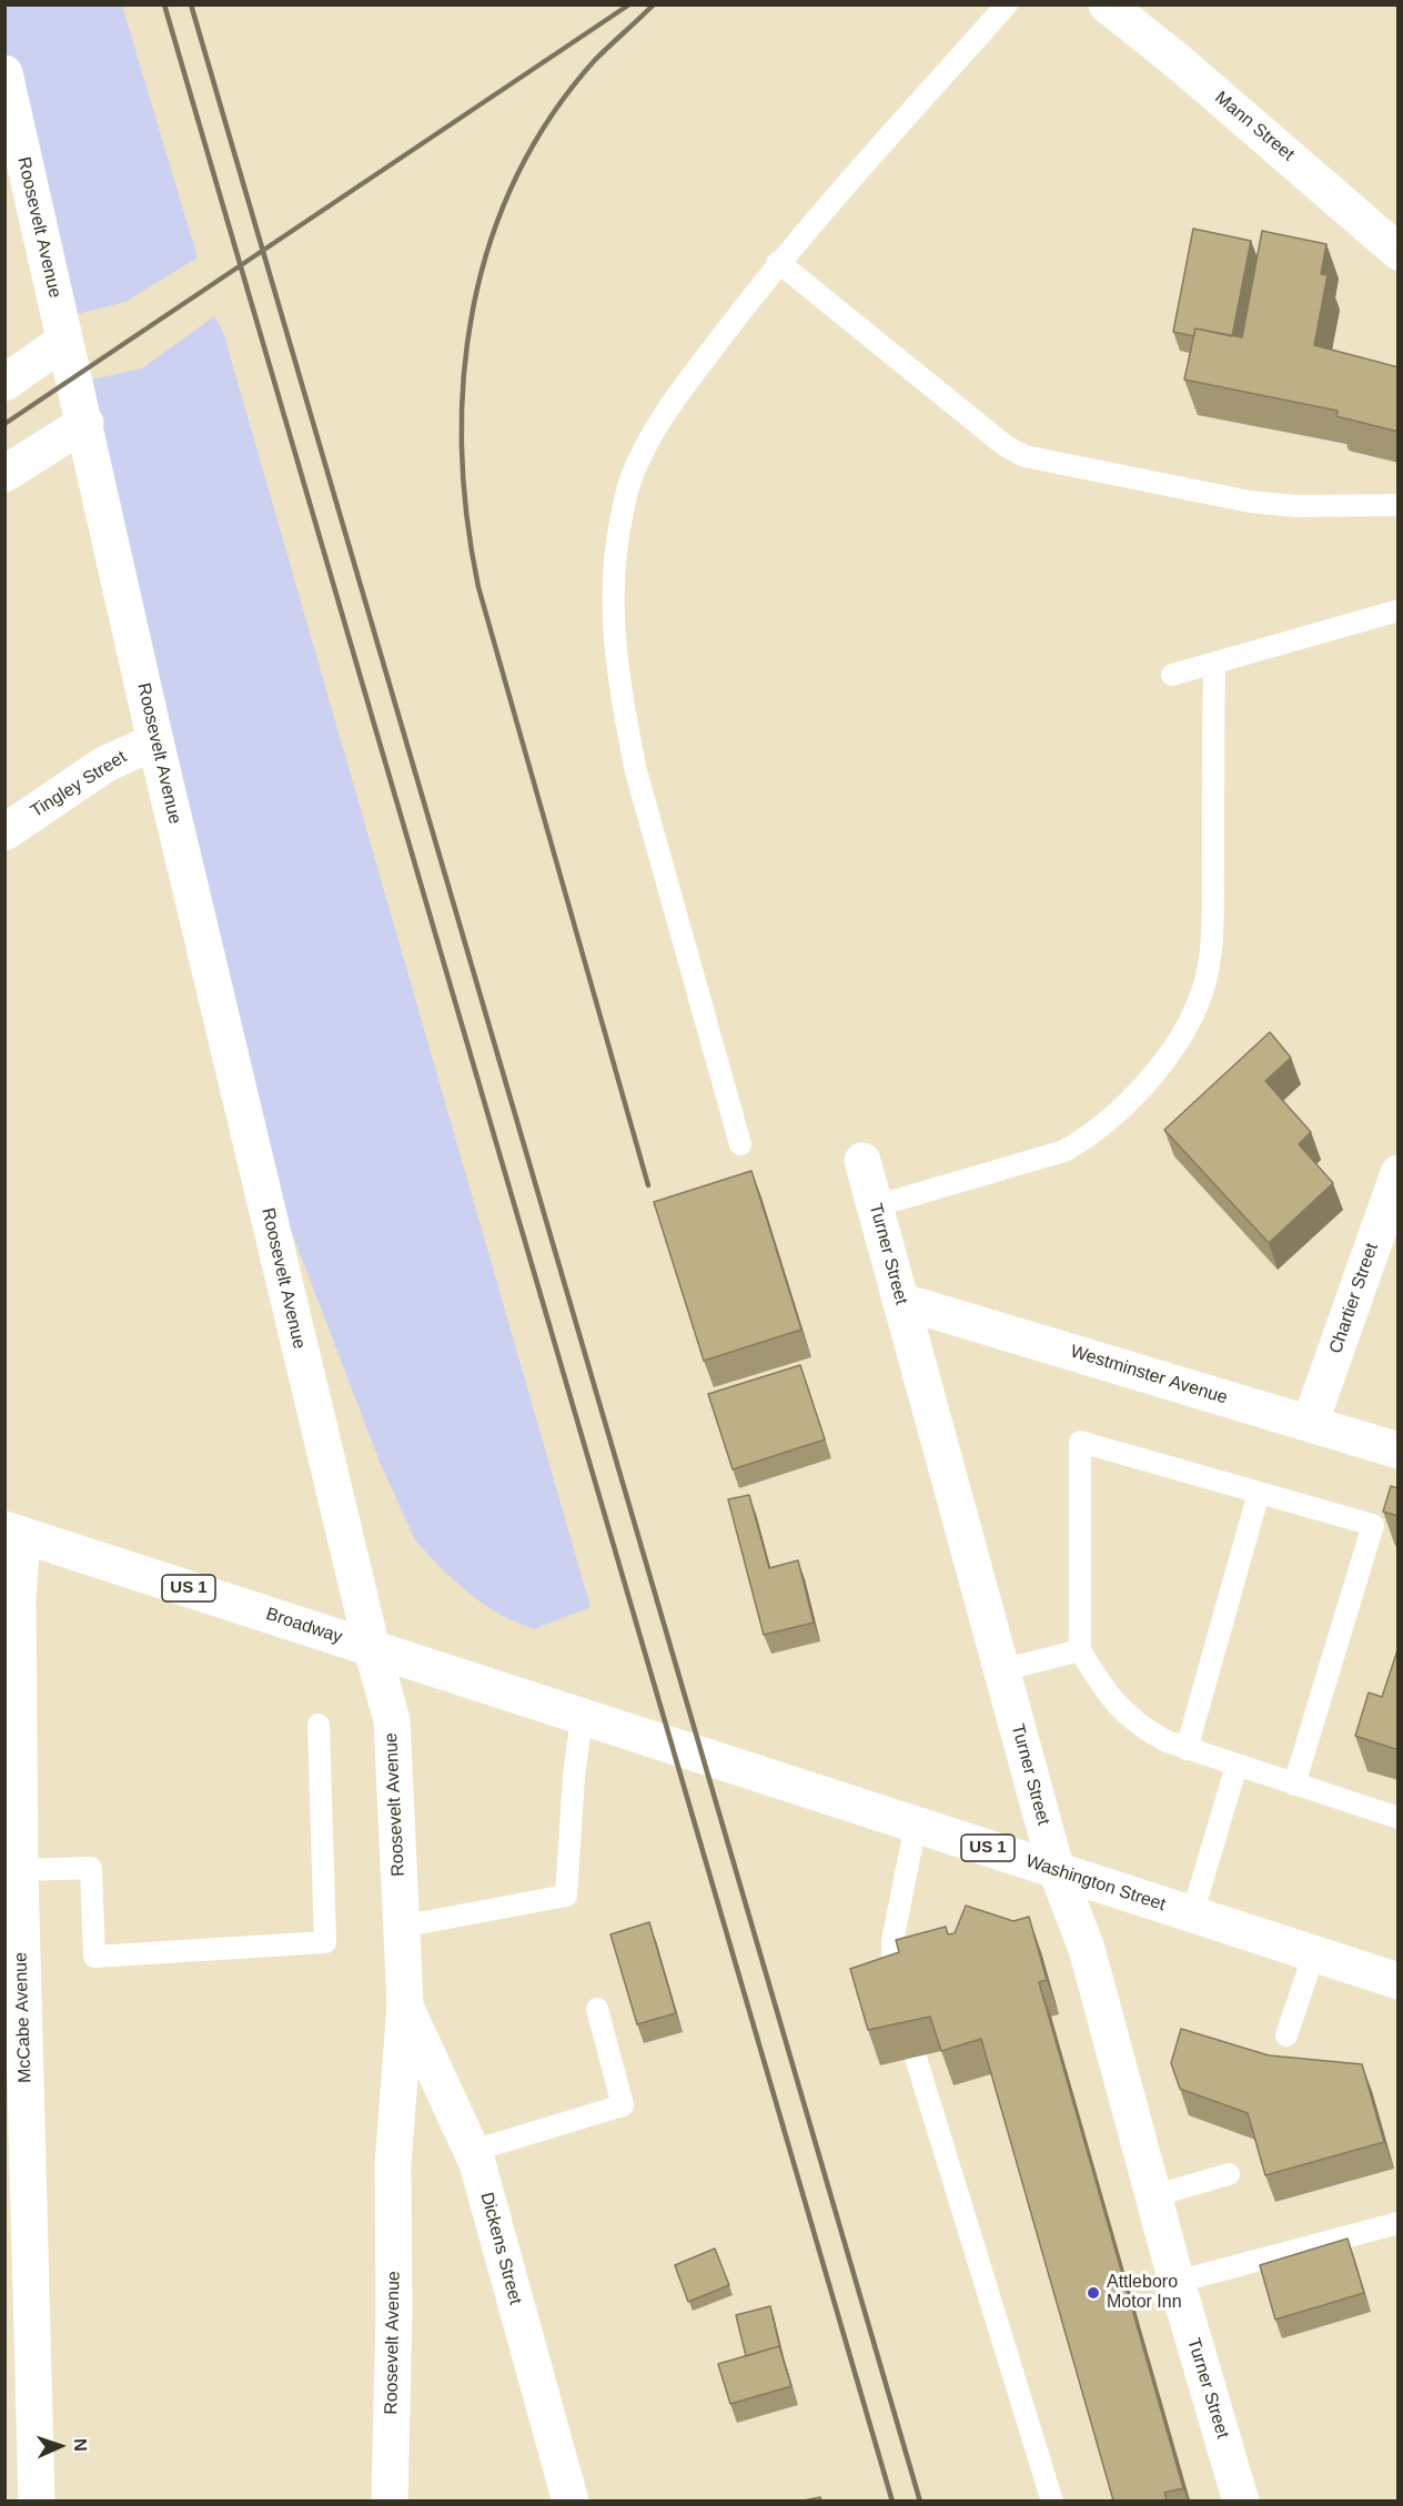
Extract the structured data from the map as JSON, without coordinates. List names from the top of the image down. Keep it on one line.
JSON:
{"streets":{"street":["Mann Street","Roosevelt Avenue","Tingley Street","Turner Street","Chartier Street","Westminster Avenue","US 1","Broadway","Washington Street","McCabe Avenue","Dickens Street"]},"crossings":[["Roosevelt Avenue","Tingley Street"],["Roosevelt Avenue","Broadway"],["Roosevelt Avenue","Dickens Street"],["Turner Street","Westminster Avenue"],["Turner Street","Washington Street"],["Chartier Street","Westminster Avenue"],["Broadway","Washington Street"],["Broadway","McCabe Avenue"]],"places":["Attleboro Motor Inn"],"north":"right"}
